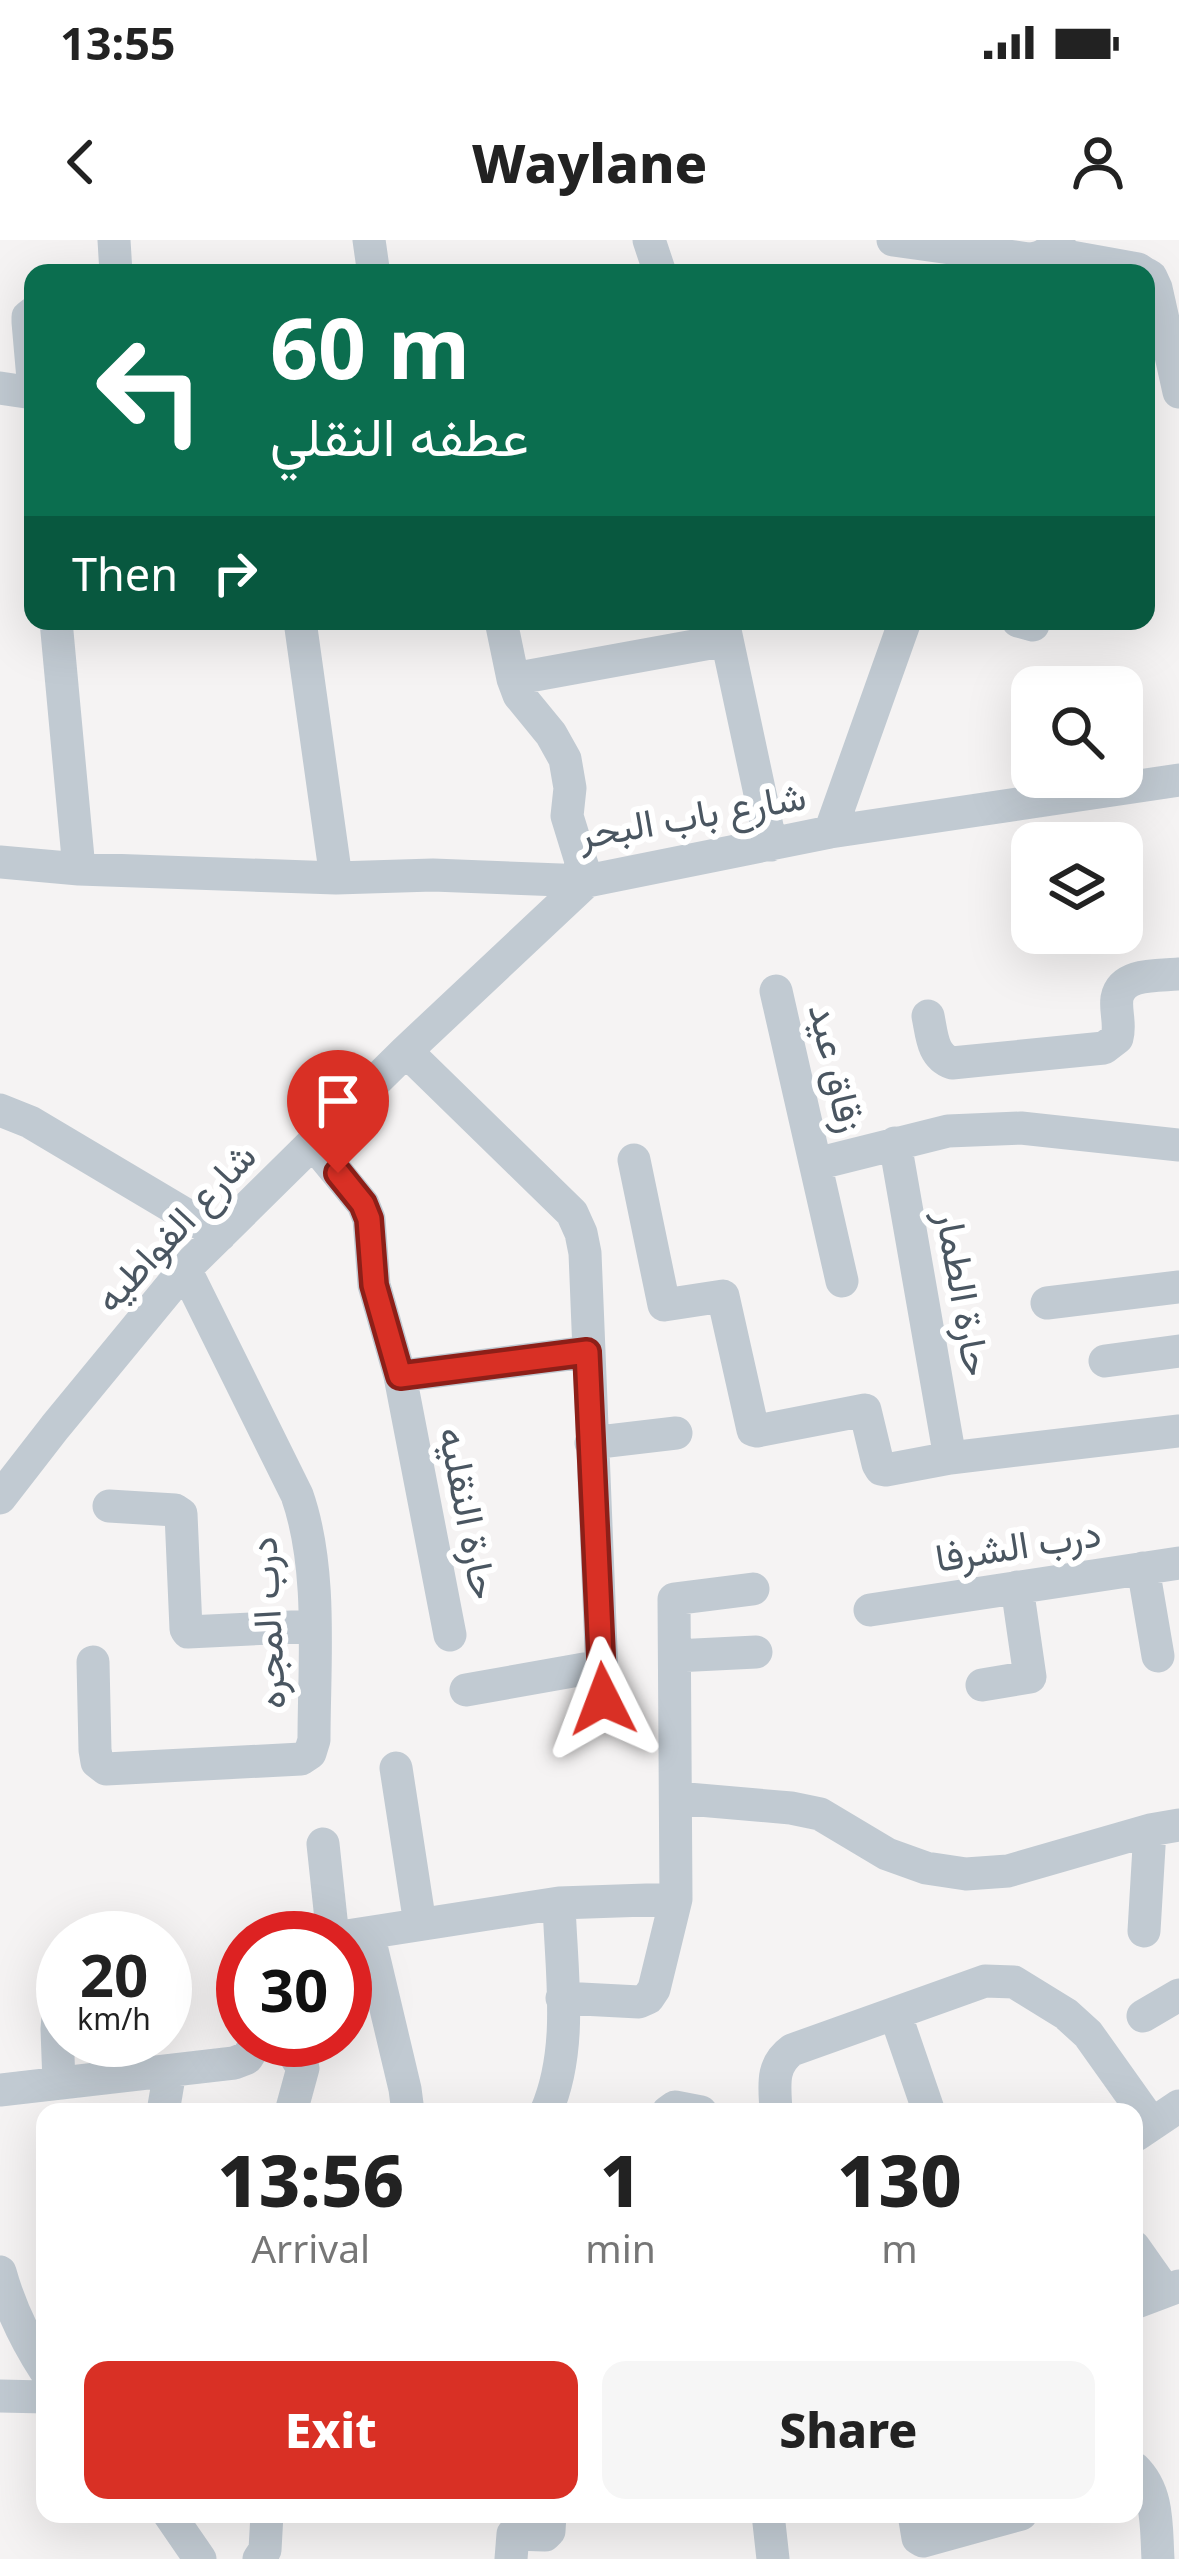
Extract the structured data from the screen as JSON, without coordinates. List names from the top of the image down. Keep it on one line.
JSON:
{"streets":{"street":["شارع باب البحر","زقاق عيد","شارع الفواطيه","حارة الطمار","حارة النقليه","درب الشرفا","درب المجره"]},"crossings":[["شارع باب البحر","شارع الفواطيه"],["شارع الفواطيه","حارة النقليه"],["شارع الفواطيه","درب المجره"]],"page":{"status":"13:55","header":"Waylane","turn":["60 m","عطفه النقلي"],"then":"Then","speed":"20 km/h","limit":"30","eta":["13:56","Arrival","1","min","130","m"],"buttons":["Exit","Share"]}}
